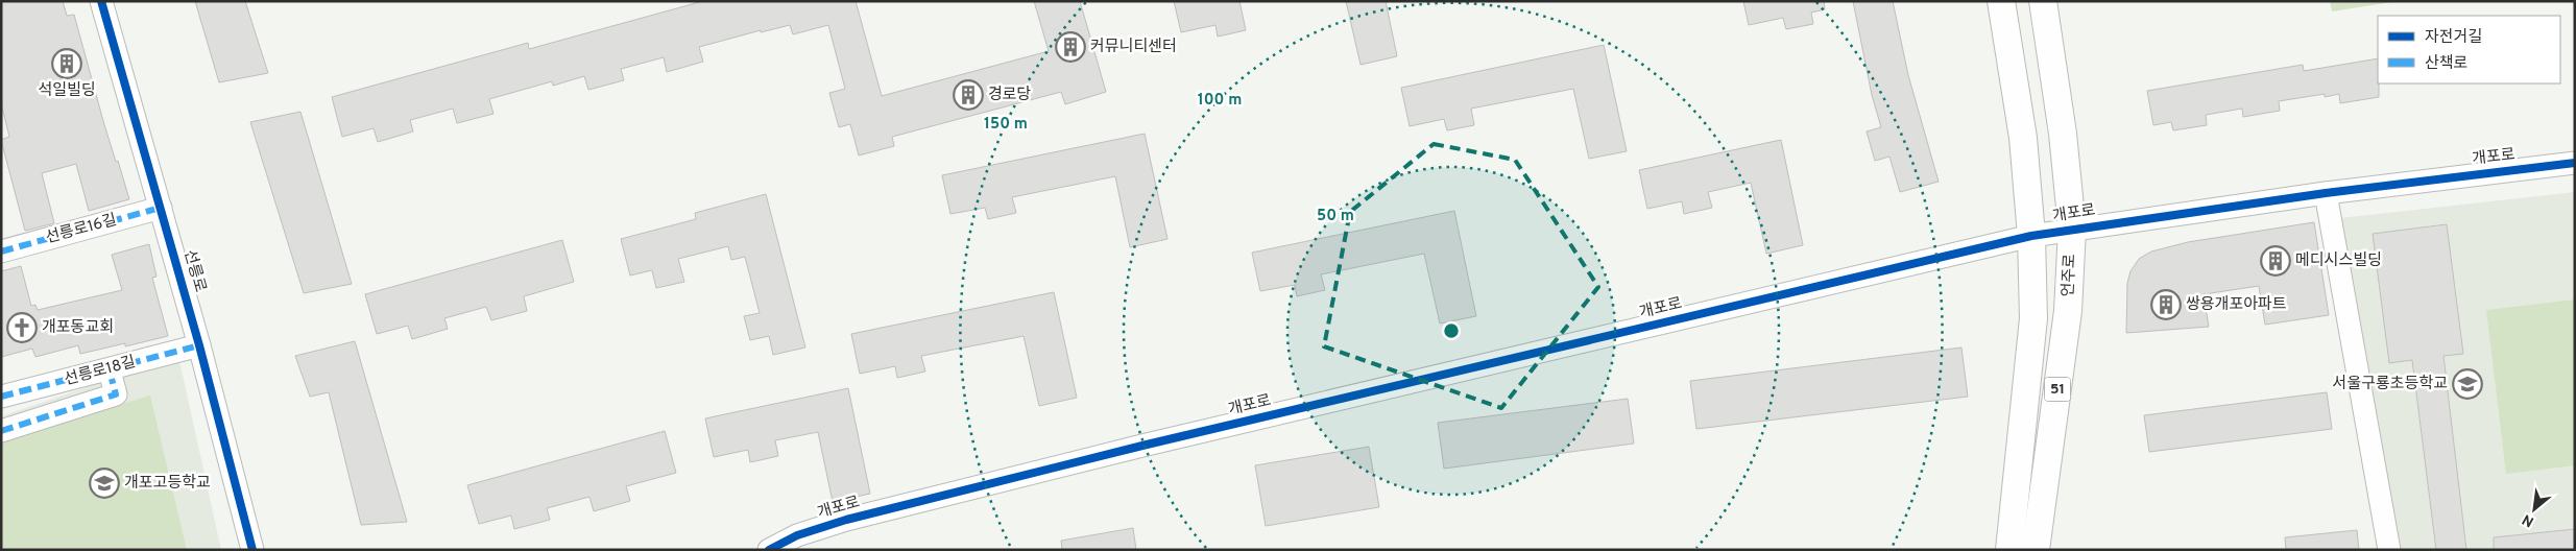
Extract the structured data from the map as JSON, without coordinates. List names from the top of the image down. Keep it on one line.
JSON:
{"streets":{"main road":["언주로","51"],"street":["개포로","선릉로16길","선릉로","선릉로18길"]},"crossings":[["개포로","언주로"],["개포로","51"],["선릉로16길","선릉로"],["선릉로","선릉로18길"]],"places":{"building":["커뮤니티센터","석일빌딩","경로당","메디시스빌딩","쌍용개포아파트"],"church":["개포동교회"],"school or university":["서울구룡초등학교","개포고등학교"]},"legend":["자전거길","산책로"],"north":"bottom left","rings":["100 m","150 m","50 m"]}
